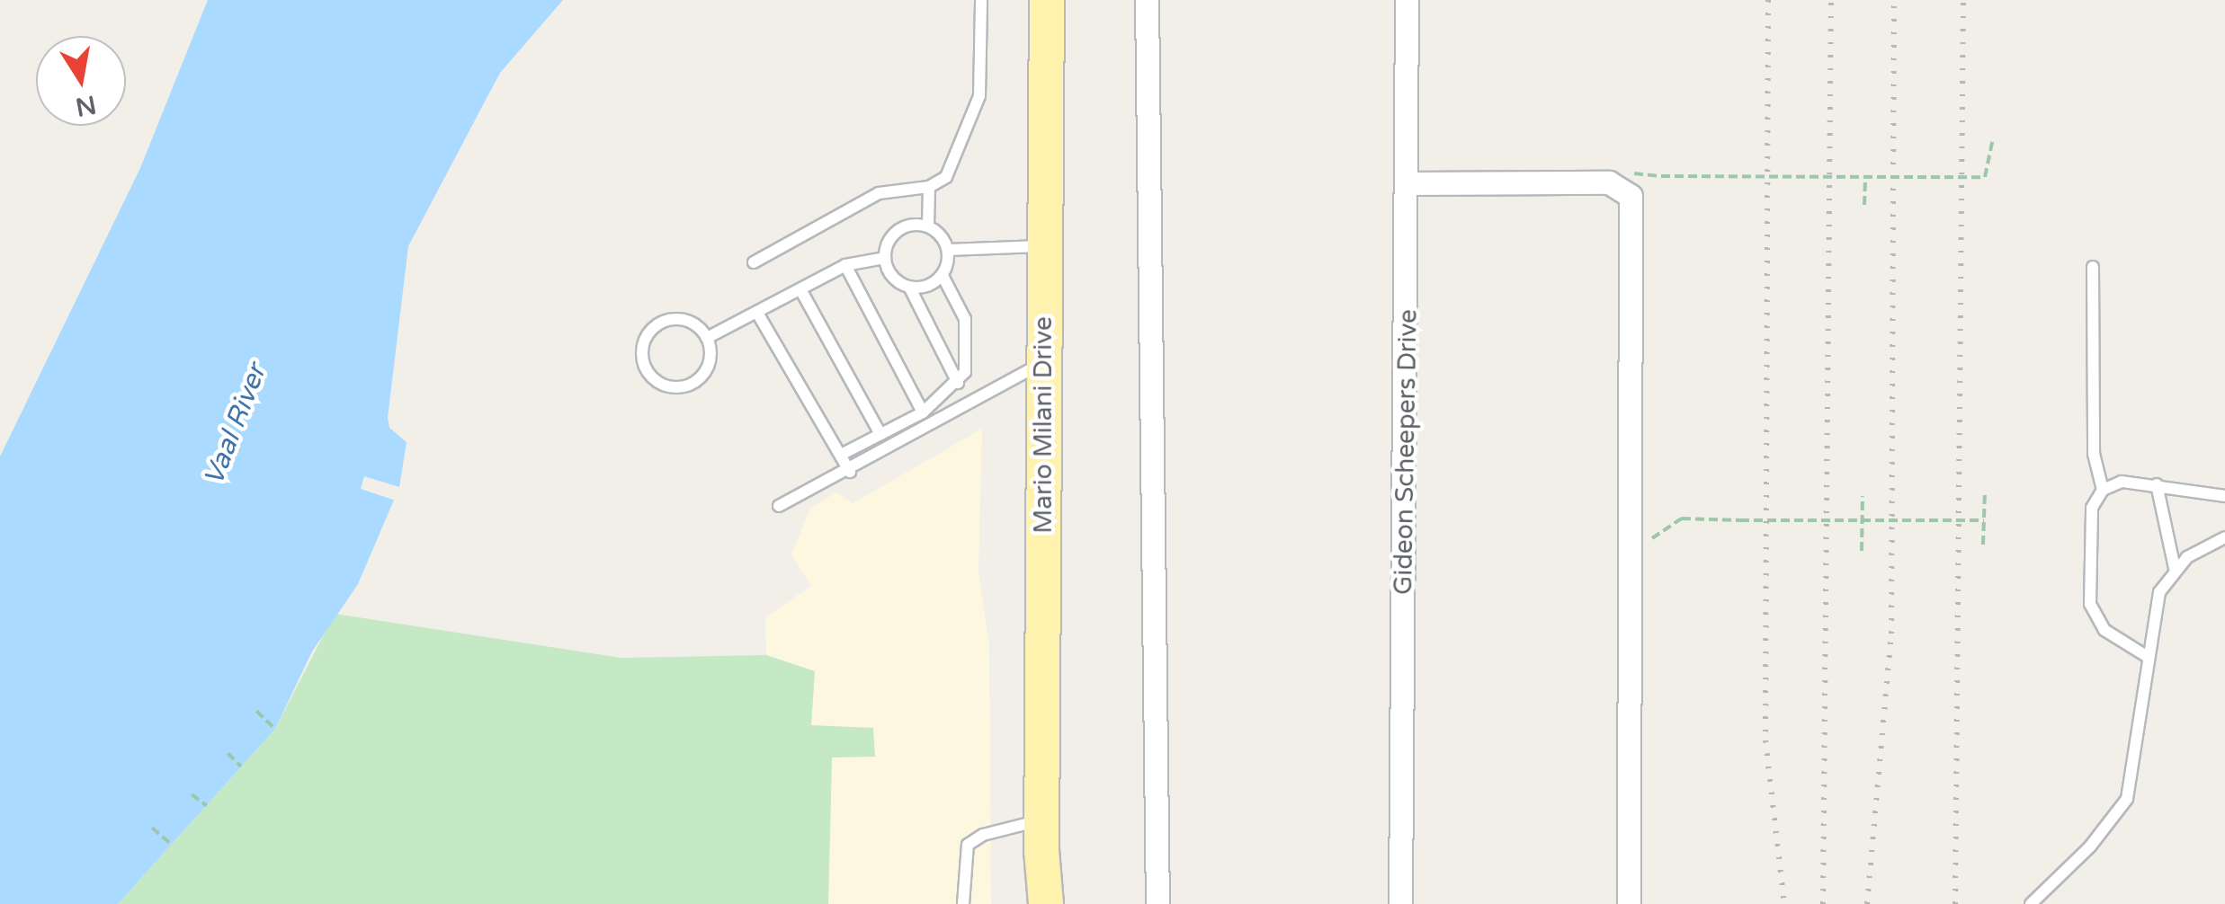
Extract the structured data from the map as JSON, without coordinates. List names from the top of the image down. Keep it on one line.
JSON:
{"streets":{"main road":["Mario Milani Drive"],"street":["Gideon Scheepers Drive"]},"water":["Vaal River"],"north":"bottom"}
